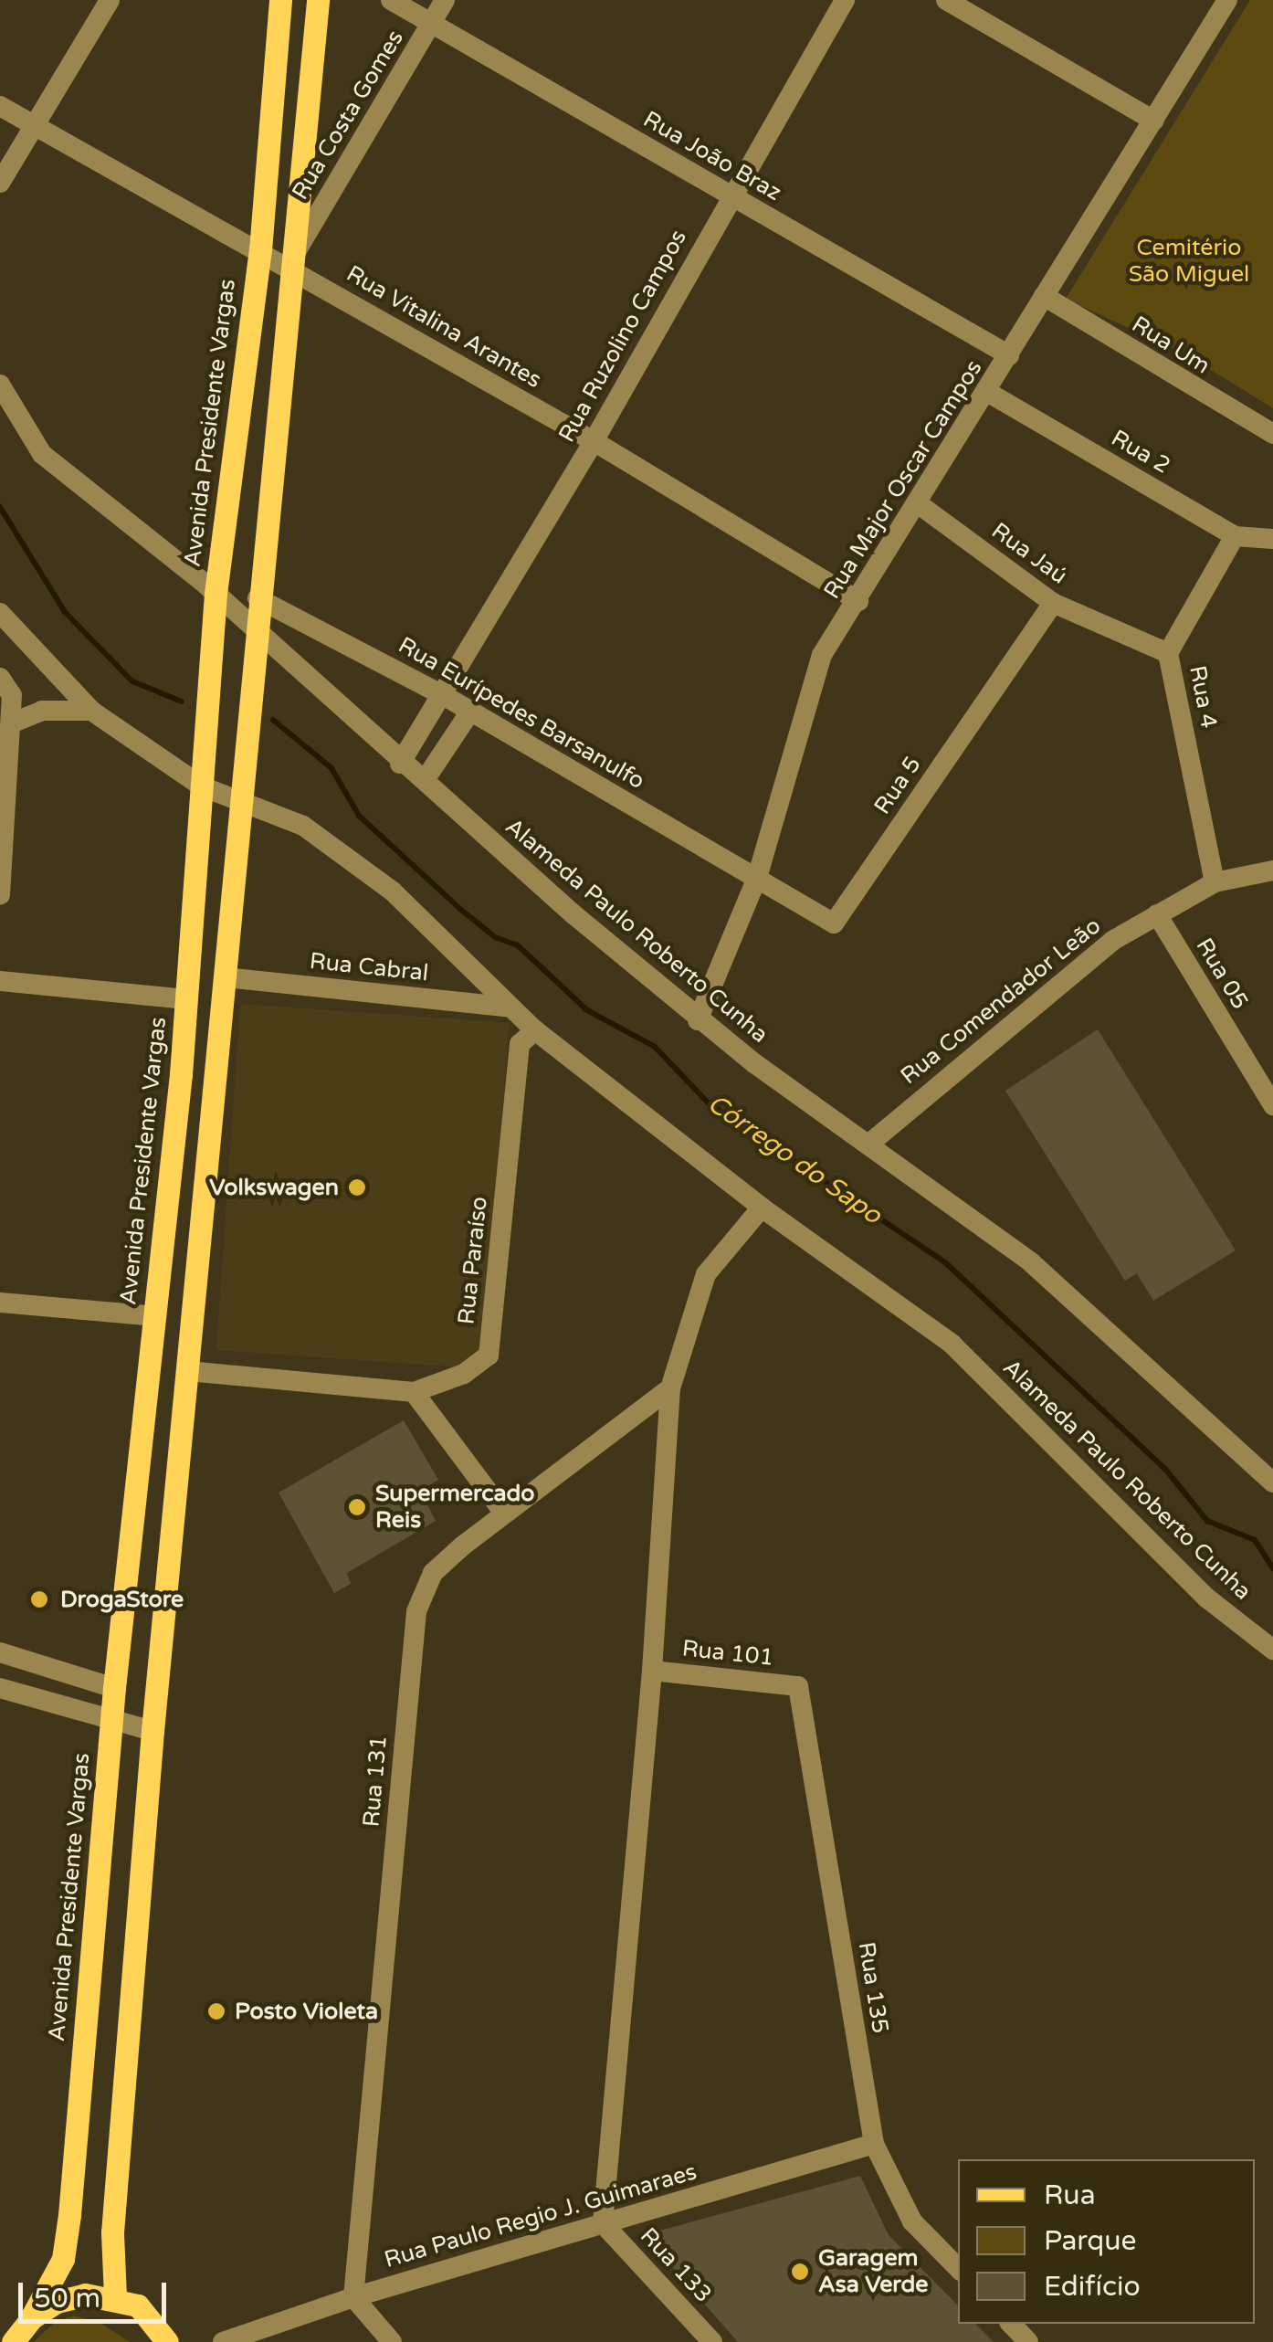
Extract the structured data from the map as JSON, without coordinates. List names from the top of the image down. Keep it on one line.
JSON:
{"streets":{"main road":["Avenida Presidente Vargas"],"street":["Rua Costa Gomes","Rua João Braz","Rua Vitalina Arantes","Rua Ruzolino Campos","Rua Um","Rua 2","Rua Major Oscar Campos","Rua Jaú","Rua 4","Rua Eurípedes Barsanulfo","Rua 5","Alameda Paulo Roberto Cunha","Rua Cabral","Rua 05","Rua Comendador Leão","Rua Paraíso","Rua 101","Rua 131","Rua 135","Rua Paulo Regio J. Guimaraes","Rua 133"]},"crossings":[["Rua Costa Gomes","Rua João Braz"],["Rua Costa Gomes","Rua Vitalina Arantes"],["Rua João Braz","Rua Ruzolino Campos"],["Rua João Braz","Rua Major Oscar Campos"],["Rua Vitalina Arantes","Rua Ruzolino Campos"],["Rua Vitalina Arantes","Avenida Presidente Vargas"],["Rua Vitalina Arantes","Rua Major Oscar Campos"],["Rua Ruzolino Campos","Rua Eurípedes Barsanulfo"],["Rua Ruzolino Campos","Alameda Paulo Roberto Cunha"],["Rua Um","Rua Major Oscar Campos"],["Avenida Presidente Vargas","Alameda Paulo Roberto Cunha"],["Rua 2","Rua Major Oscar Campos"],["Rua 2","Rua 4"],["Rua Major Oscar Campos","Rua Jaú"],["Rua Major Oscar Campos","Rua Eurípedes Barsanulfo"],["Rua Major Oscar Campos","Rua 5"],["Rua Major Oscar Campos","Alameda Paulo Roberto Cunha"],["Rua Jaú","Rua 4"],["Rua Jaú","Rua 5"],["Rua 4","Rua Comendador Leão"],["Rua Eurípedes Barsanulfo","Rua 5"],["Alameda Paulo Roberto Cunha","Rua Cabral"],["Alameda Paulo Roberto Cunha","Rua Comendador Leão"],["Alameda Paulo Roberto Cunha","Rua Paraíso"],["Rua 05","Rua Comendador Leão"],["Rua 101","Rua 135"],["Rua 131","Rua Paulo Regio J. Guimaraes"],["Rua 135","Rua Paulo Regio J. Guimaraes"],["Rua Paulo Regio J. Guimaraes","Rua 133"]],"water":["Córrego do Sapo"],"parks":["Cemitério São Miguel"],"places":["Volkswagen","Supermercado Reis","DrogaStore","Posto Violeta","Garagem Asa Verde"],"legend":["Rua","Parque","Edifício"],"scale_bar":"50 m"}
